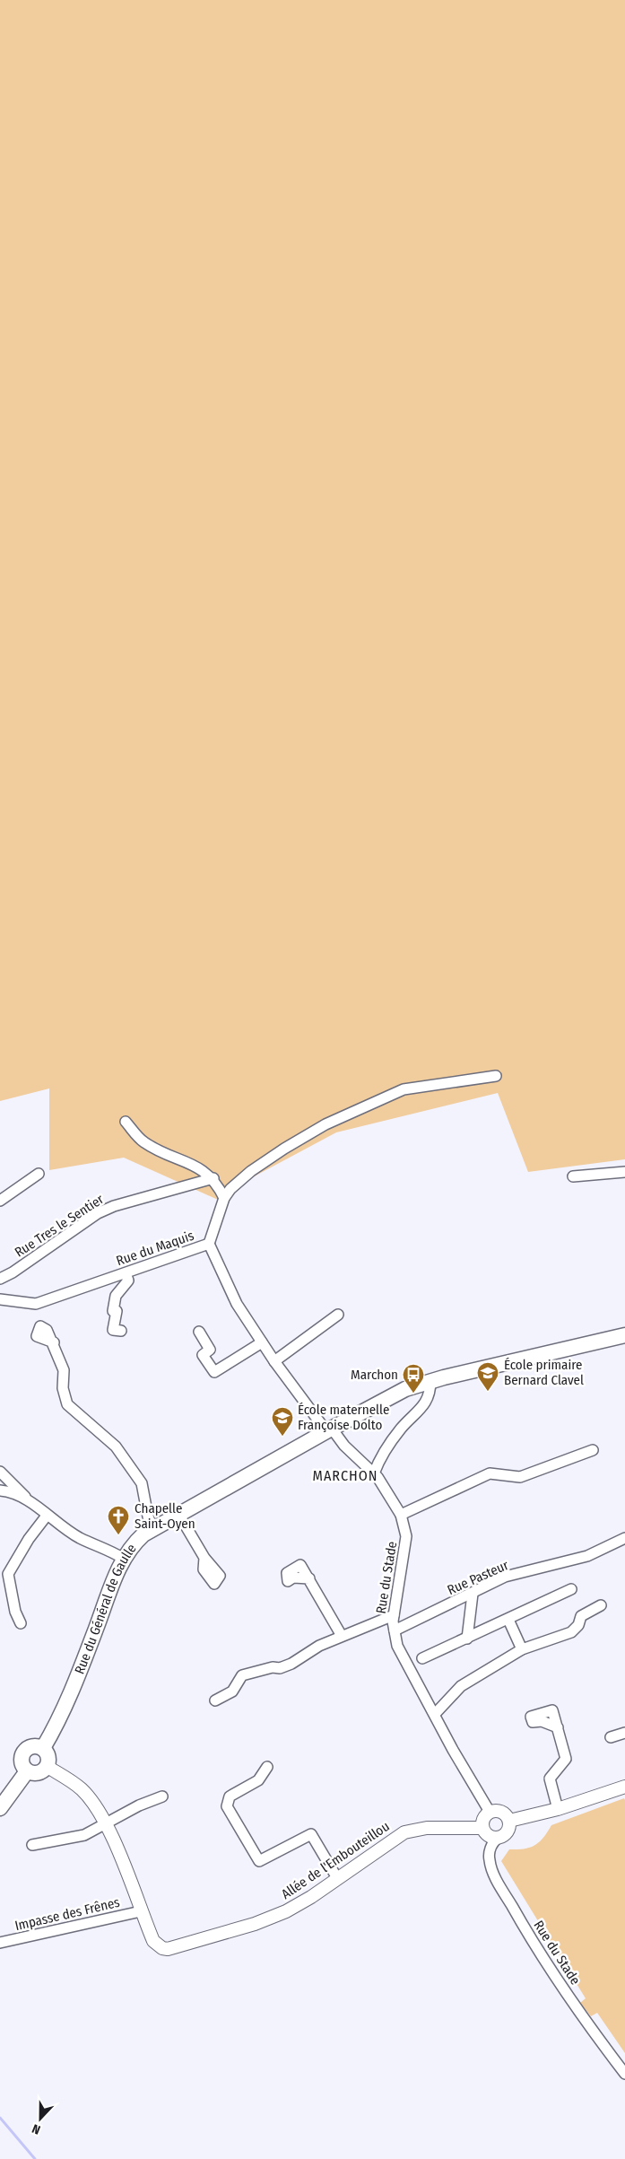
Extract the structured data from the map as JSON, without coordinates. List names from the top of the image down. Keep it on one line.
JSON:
{"streets":{"main road":["Rue du Général de Gaulle"],"street":["Rue Tres le Sentier","Rue du Maquis","Rue du Stade","Rue Pasteur","Allée de l'Embouteillou","Impasse des Frênes"]},"crossings":[["Rue du Maquis","Rue du Stade"],["Rue du Maquis","Rue du Général de Gaulle"],["Rue du Stade","Rue Pasteur"],["Rue du Stade","Rue du Général de Gaulle"],["Rue du Stade","Allée de l'Embouteillou"],["Rue du Général de Gaulle","Allée de l'Embouteillou"],["Allée de l'Embouteillou","Impasse des Frênes"]],"districts":["MARCHON"],"places":{"school or university":["École primaire Bernard Clavel","École maternelle Françoise Dolto"],"bus stop":["Marchon"],"church":["Chapelle Saint-Oyen"]},"north":"bottom"}
